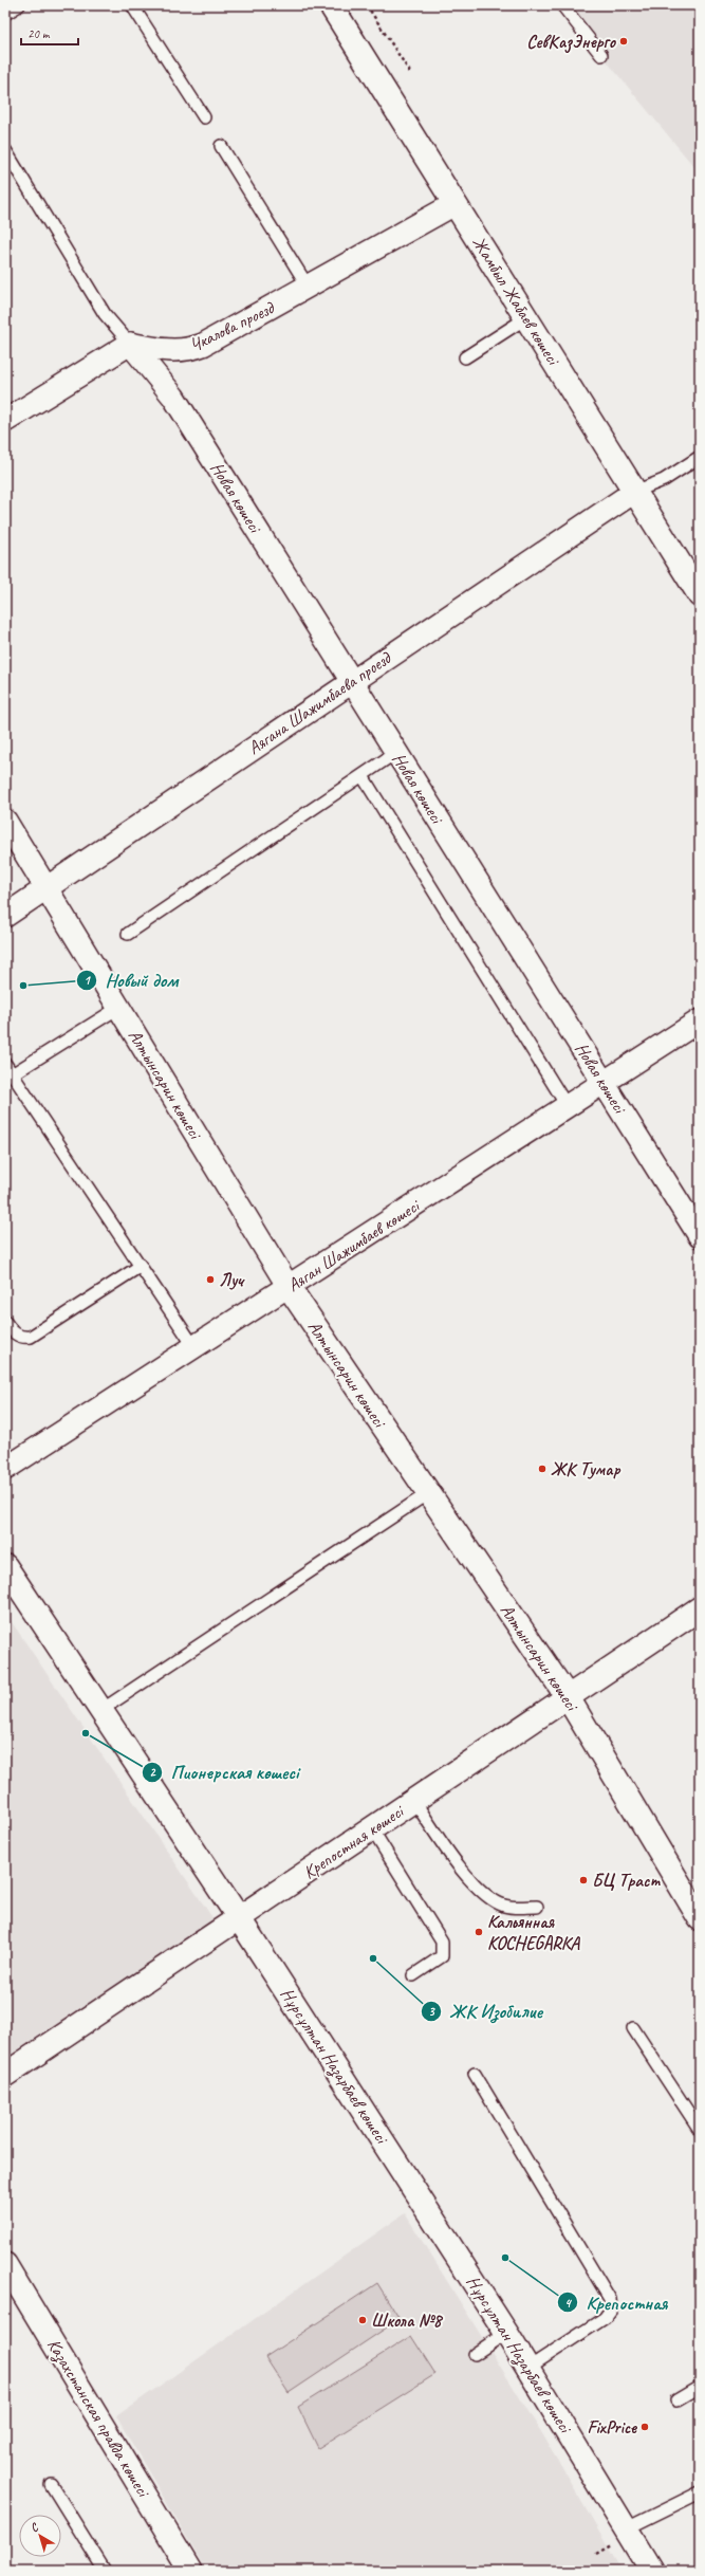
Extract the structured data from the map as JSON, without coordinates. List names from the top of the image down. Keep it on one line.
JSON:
{"streets":{"main road":["Жамбыл Жабаев көшесі","Алтынсарин көшесі","Крепостная көшесі","Нұрсұлтан Назарбаев көшесі"],"street":["Чкалова проезд","Новая көшесі","Аягана Шажимбаева проезд","Аяган Шажимбаев көшесі","Казахстанская правда көшесі"]},"crossings":[["Жамбыл Жабаев көшесі","Чкалова проезд"],["Жамбыл Жабаев көшесі","Аягана Шажимбаева проезд"],["Чкалова проезд","Новая көшесі"],["Новая көшесі","Аягана Шажимбаева проезд"],["Новая көшесі","Аяган Шажимбаев көшесі"],["Аягана Шажимбаева проезд","Алтынсарин көшесі"],["Алтынсарин көшесі","Аяган Шажимбаев көшесі"],["Алтынсарин көшесі","Крепостная көшесі"],["Крепостная көшесі","Нұрсұлтан Назарбаев көшесі"]],"places":["СевКазЭнерго","Новый дом","Луч","ЖК Тумар","Пионерская көшесі","БЦ Траст","Кальянная KOCHEGARKA","ЖК Изобилие","Крепостная","Школа №8","FixPrice"],"scale_bar":"20 m","north":"top left"}
